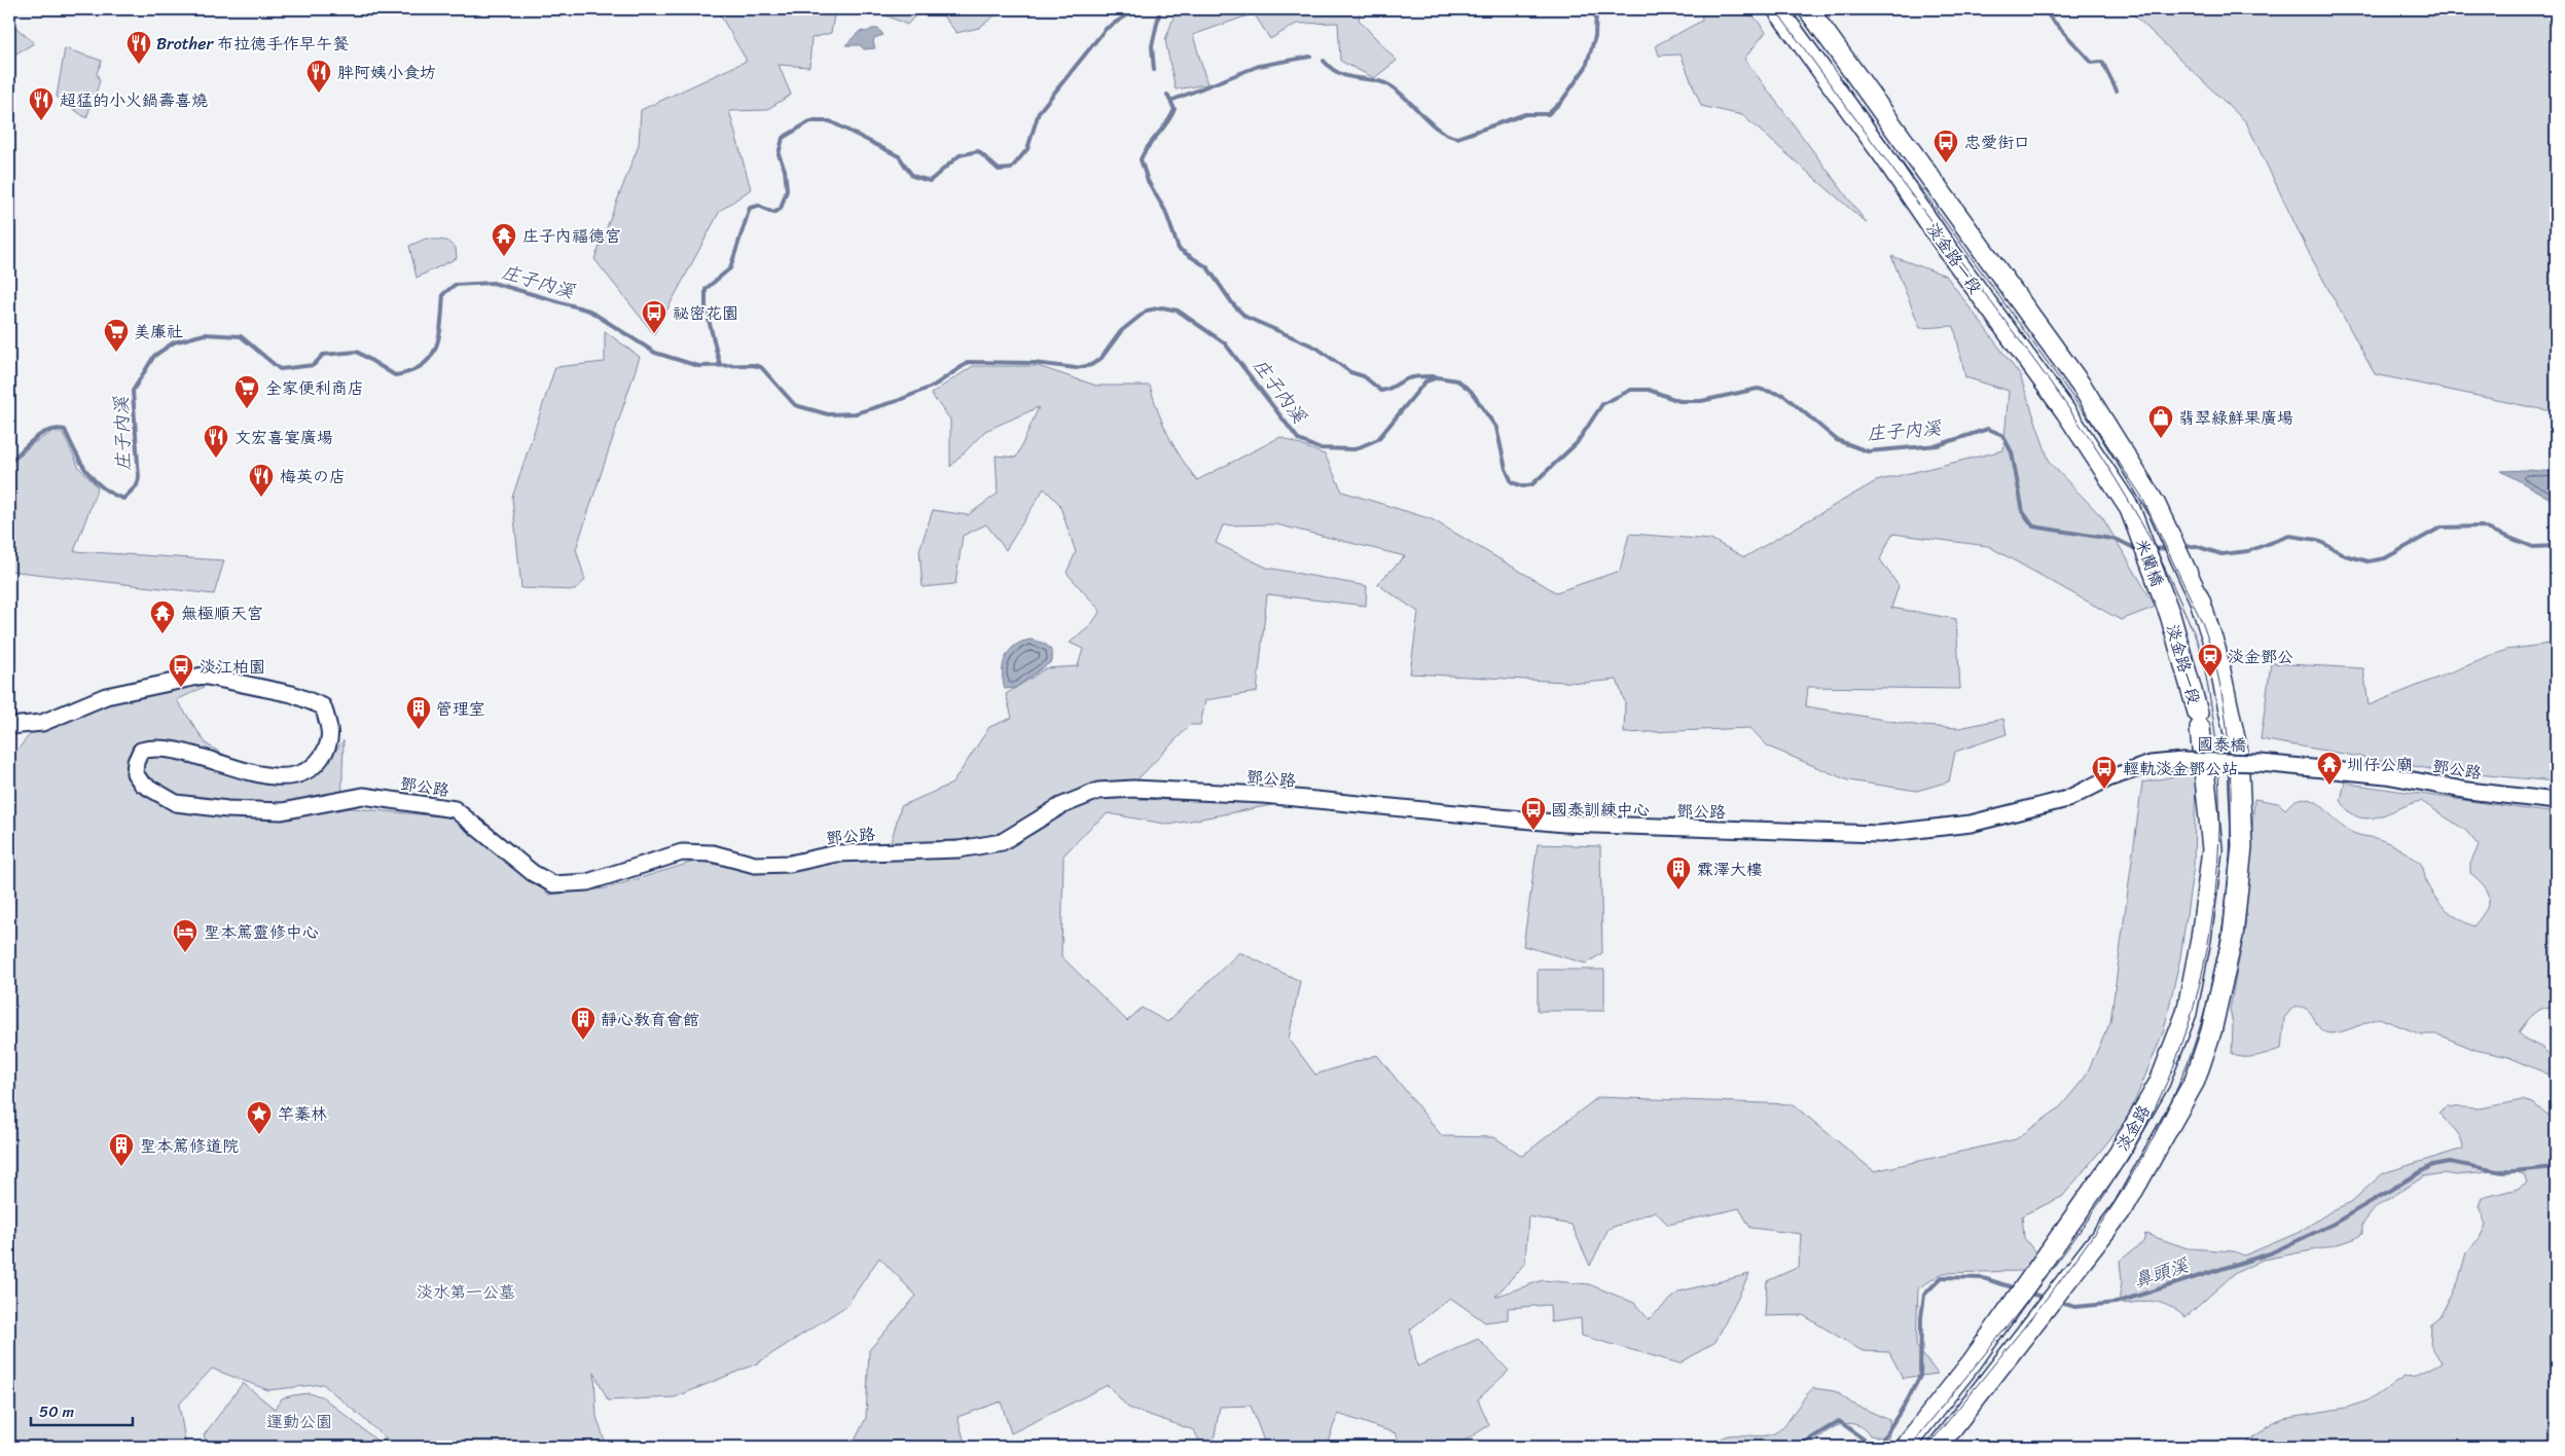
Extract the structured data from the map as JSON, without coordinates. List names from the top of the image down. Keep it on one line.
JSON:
{"streets":{"main road":["淡金路一段","米蘭橋","淡金路"],"street":["國泰橋","鄧公路"]},"crossings":[["淡金路一段","米蘭橋"],["淡金路一段","淡金路"],["國泰橋","鄧公路"]],"water":["庄子內溪","鼻頭溪"],"parks":["淡水第一公墓","運動公園"],"places":{"restaurant":["Brother 布拉德手作早午餐","胖阿姨小食坊","超猛的小火鍋壽喜燒","文宏喜宴廣場","梅英の店"],"bus stop":["忠愛街口","祕密花園","淡江柏園","輕軌淡金鄧公站","國泰訓練中心"],"temple":["庄子內福德宮","無極順天宮","圳仔公廟"],"supermarket":["美廉社","全家便利商店"],"shop":["翡翠綠鮮果廣場"],"station":["淡金鄧公"],"building":["管理室","霖澤大樓","靜心教育會館","聖本篤修道院"],"hotel":["聖本篤靈修中心"],"place":["竿蓁林"]},"scale_bar":"50 m"}
